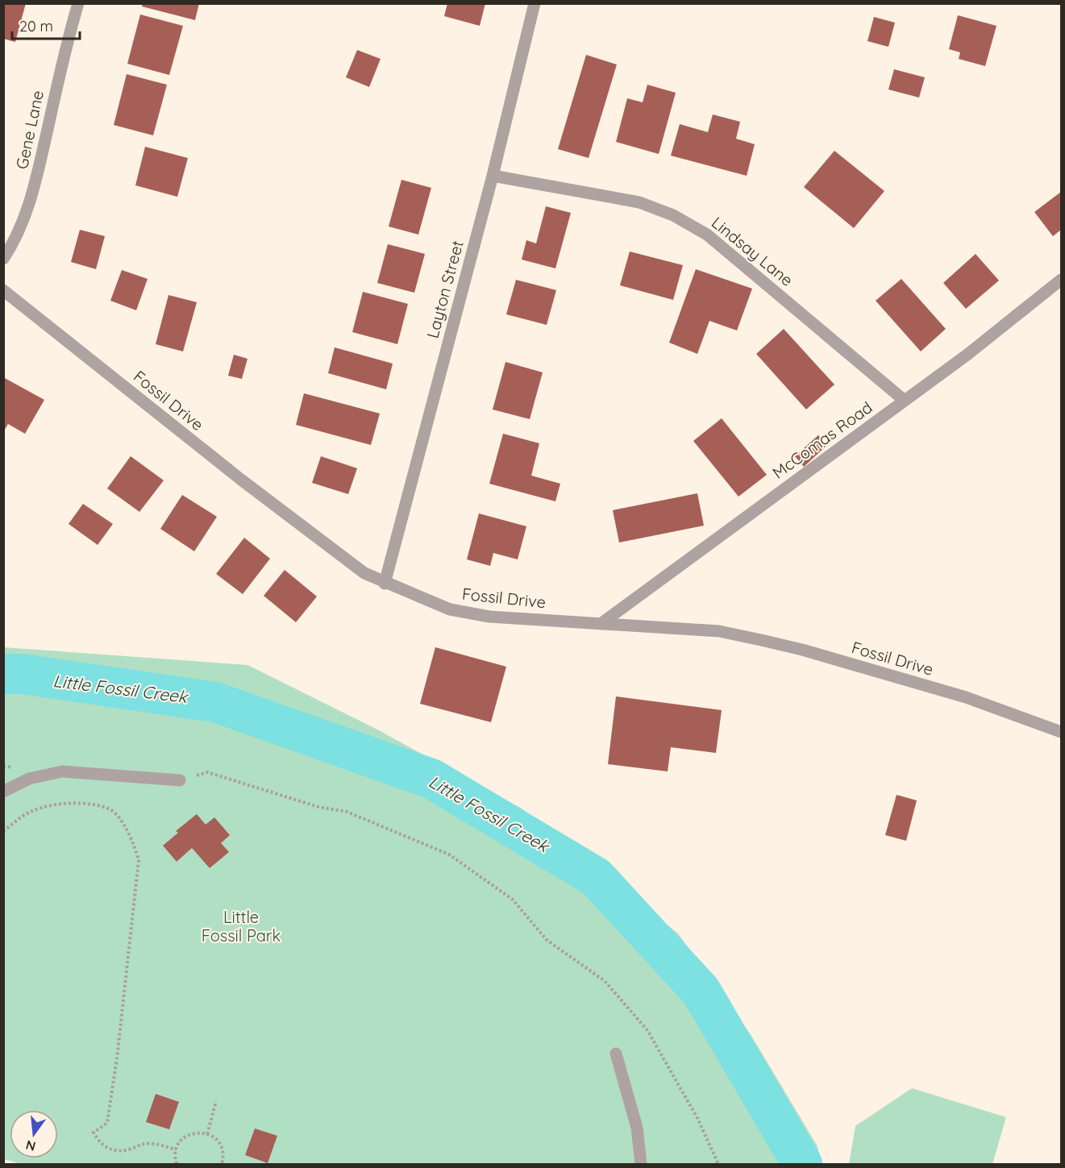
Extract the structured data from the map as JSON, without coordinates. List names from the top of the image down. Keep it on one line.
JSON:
{"streets":{"street":["Gene Lane","Lindsay Lane","Layton Street","Fossil Drive","McComas Road"]},"crossings":[["Lindsay Lane","Layton Street"],["Lindsay Lane","McComas Road"],["Layton Street","Fossil Drive"],["Fossil Drive","McComas Road"]],"water":["Little Fossil Creek"],"parks":["Little Fossil Park"],"scale_bar":"20 m","north":"bottom"}
